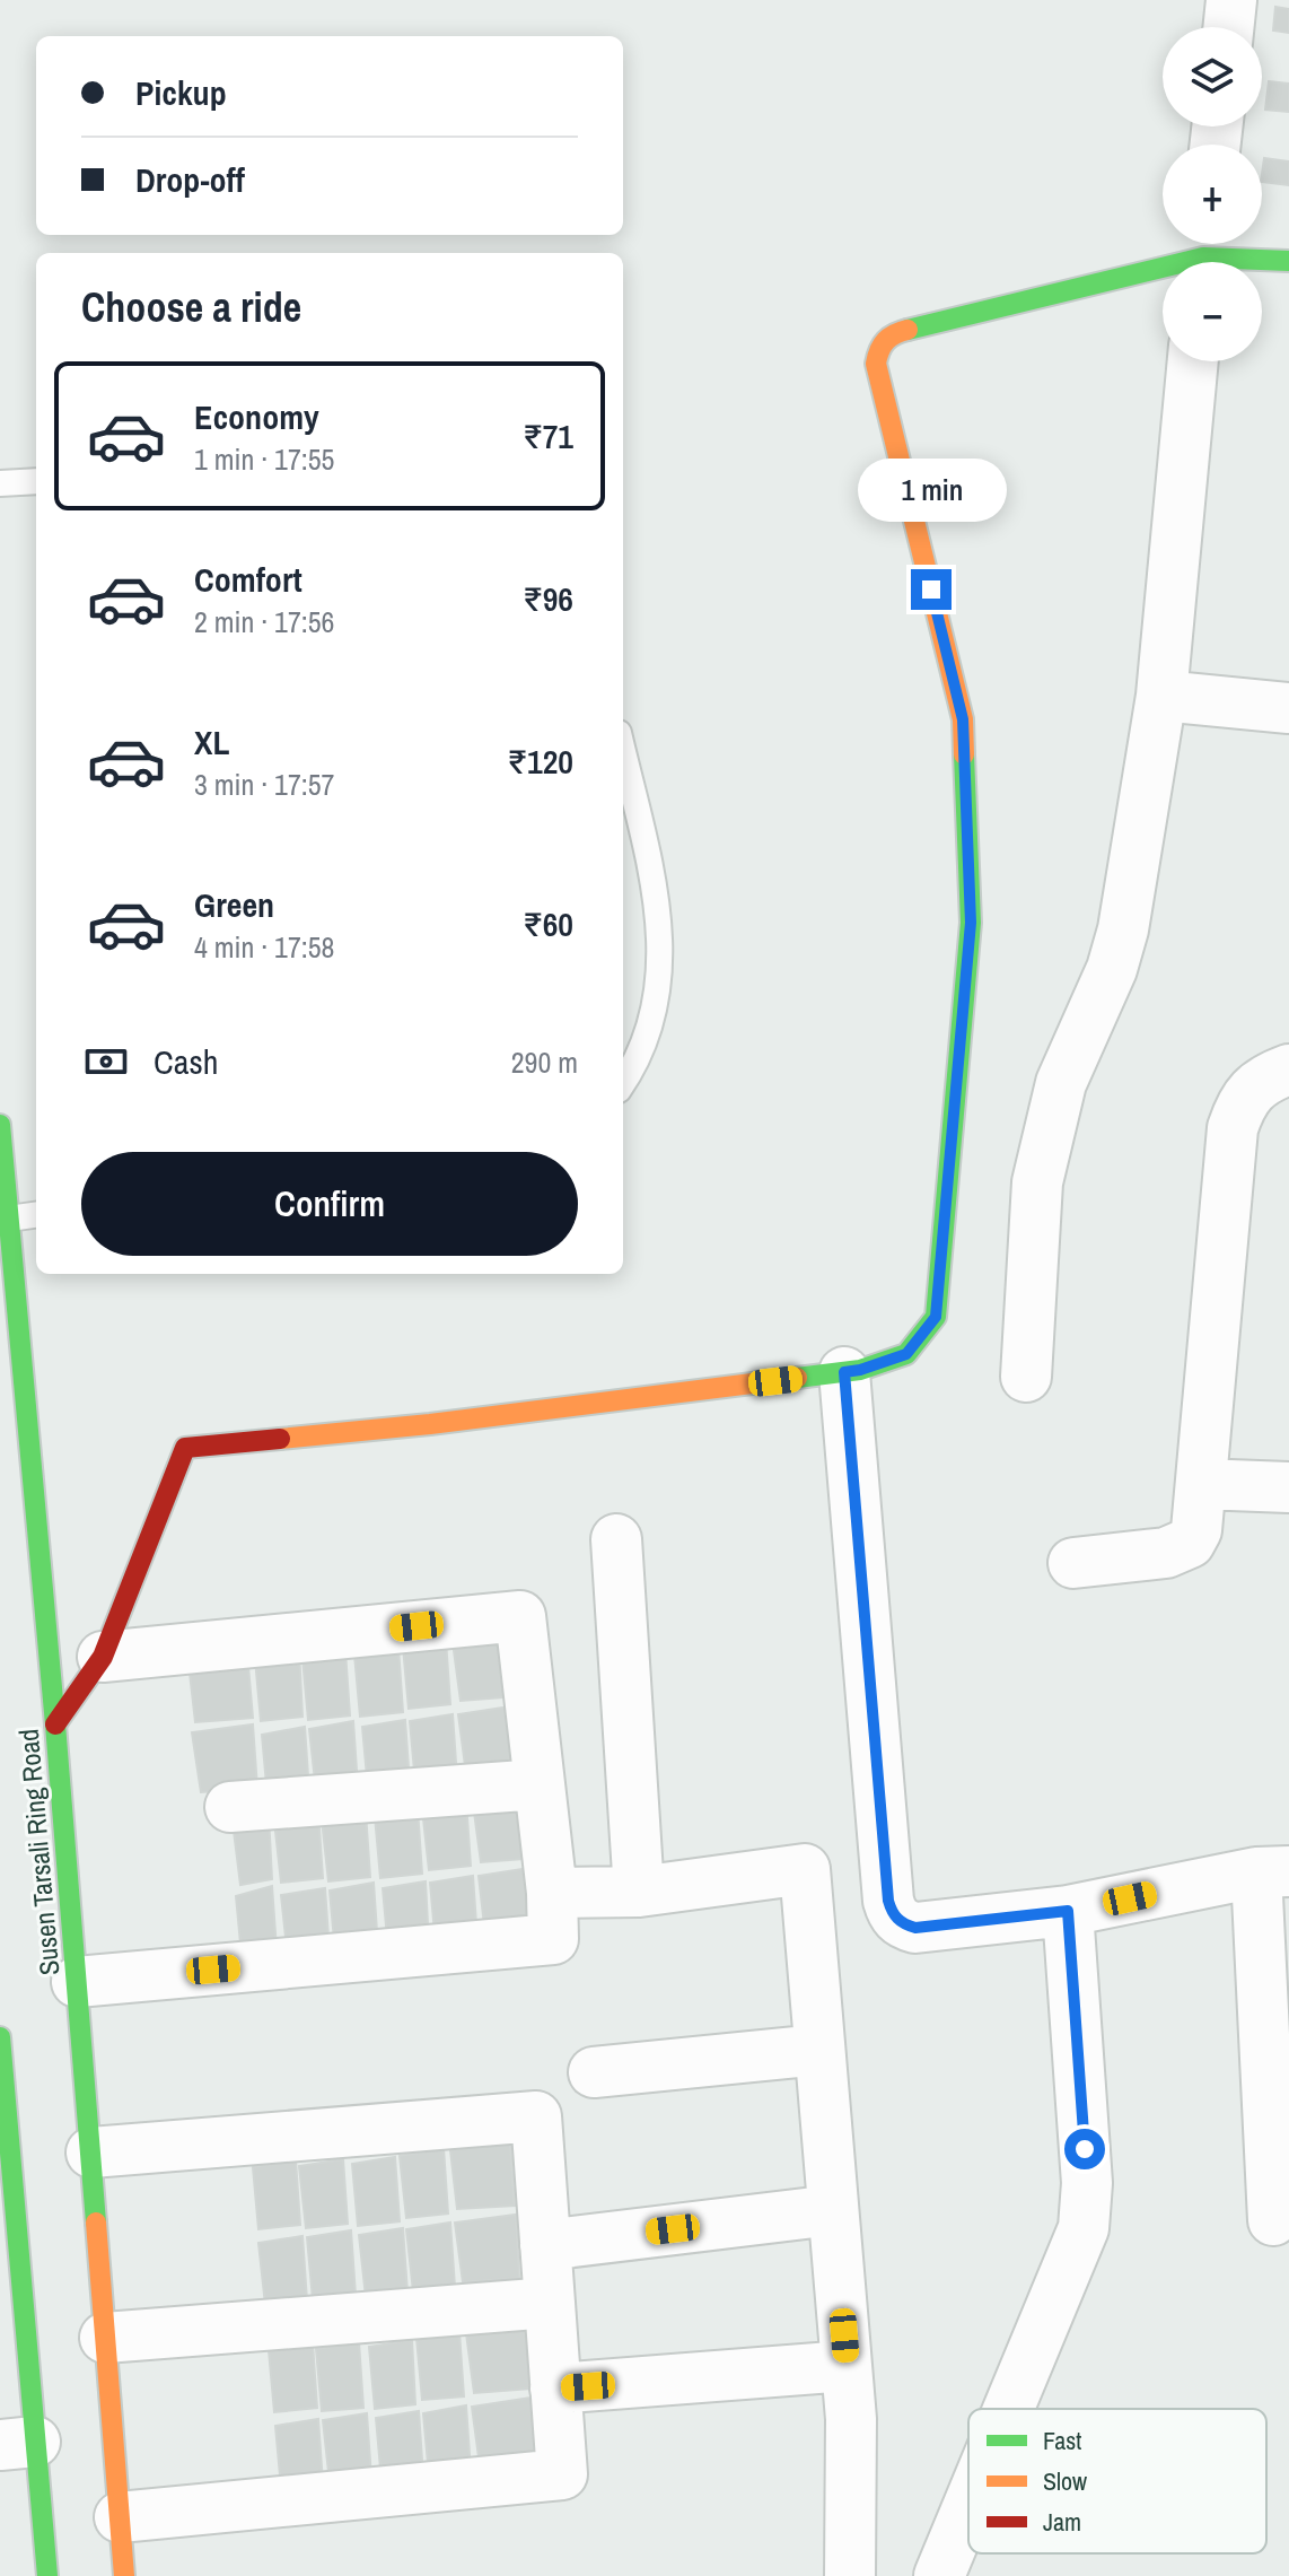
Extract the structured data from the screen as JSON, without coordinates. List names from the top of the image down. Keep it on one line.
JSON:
{"streets":{"street":["Susen Tarsali Ring Road"]},"legend":["Fast","Slow","Jam"],"page":{"map_buttons":["+","−"],"banner":["Pickup","Drop-off"],"heading":"Choose a ride","list":[{"name":"Economy","note":"1 min · 17:55","value":"₹71"},{"name":"Comfort","note":"2 min · 17:56","value":"₹96"},{"name":"XL","note":"3 min · 17:57","value":"₹120"},{"name":"Green","note":"4 min · 17:58","value":"₹60"}],"bubble":"1 min","pay":["Cash","290 m"],"buttons":"Confirm"}}
